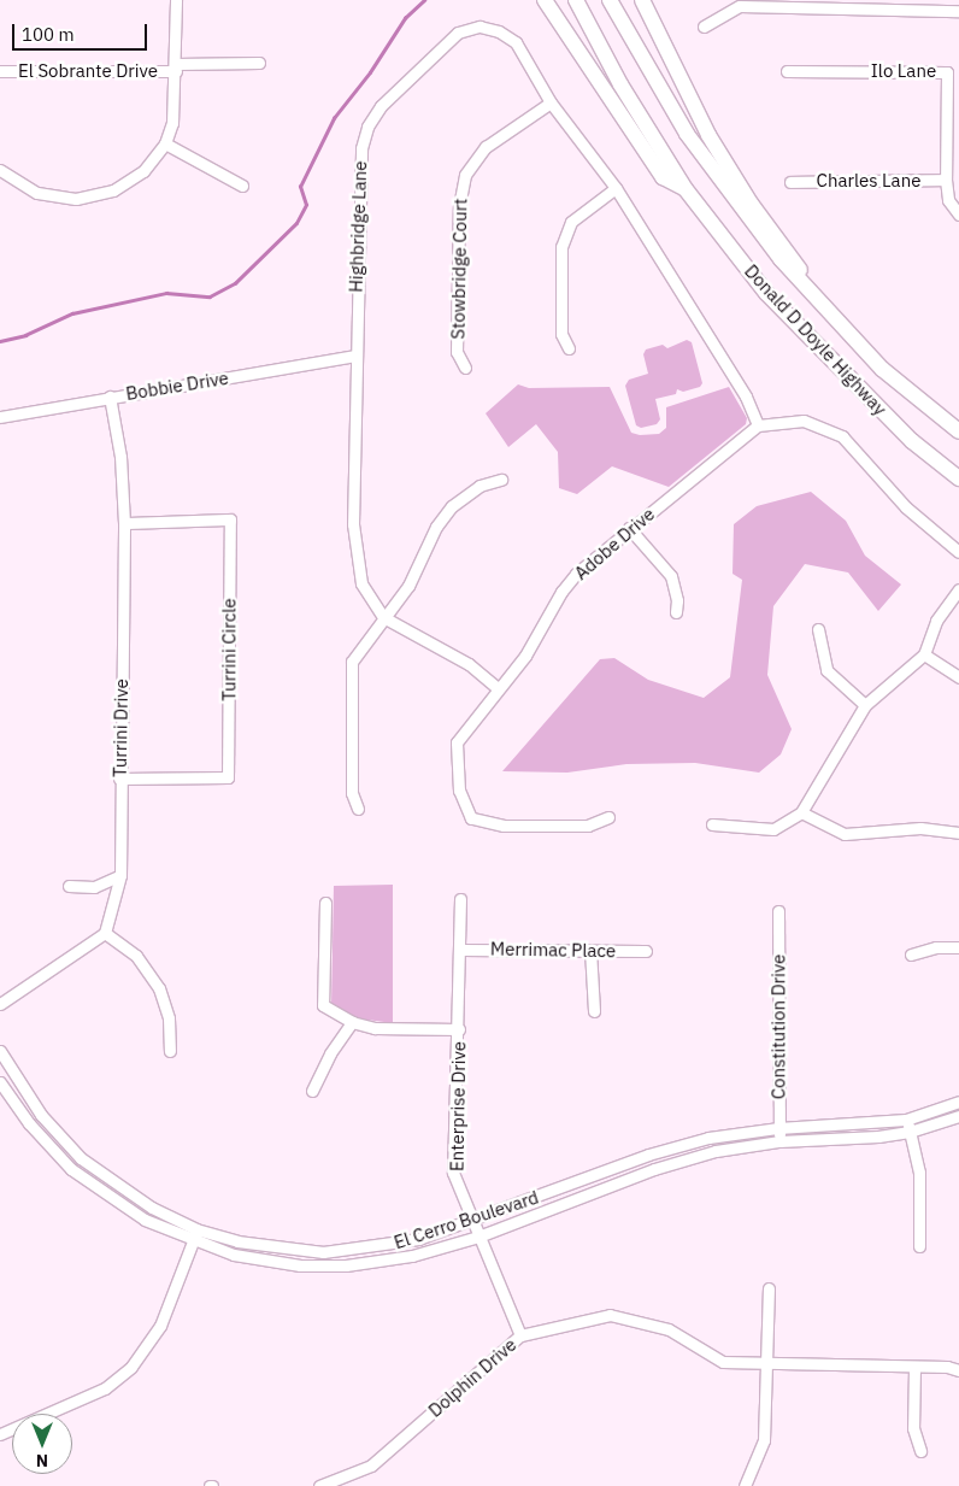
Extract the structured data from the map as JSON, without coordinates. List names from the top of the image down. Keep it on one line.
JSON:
{"streets":{"highway":["Donald D Doyle Highway"],"street":["El Sobrante Drive","Ilo Lane","Charles Lane","Highbridge Lane","Stowbridge Court","Bobbie Drive","Adobe Drive","Turrini Circle","Turrini Drive","Merrimac Place","Constitution Drive","Enterprise Drive","El Cerro Boulevard","Dolphin Drive"]},"crossings":[["Ilo Lane","Charles Lane"],["Highbridge Lane","Stowbridge Court"],["Highbridge Lane","Bobbie Drive"],["Highbridge Lane","Adobe Drive"],["Bobbie Drive","Turrini Drive"],["Turrini Circle","Turrini Drive"],["Merrimac Place","Enterprise Drive"],["Constitution Drive","El Cerro Boulevard"],["Enterprise Drive","El Cerro Boulevard"],["Enterprise Drive","Dolphin Drive"]],"scale_bar":"100 m","north":"bottom"}
